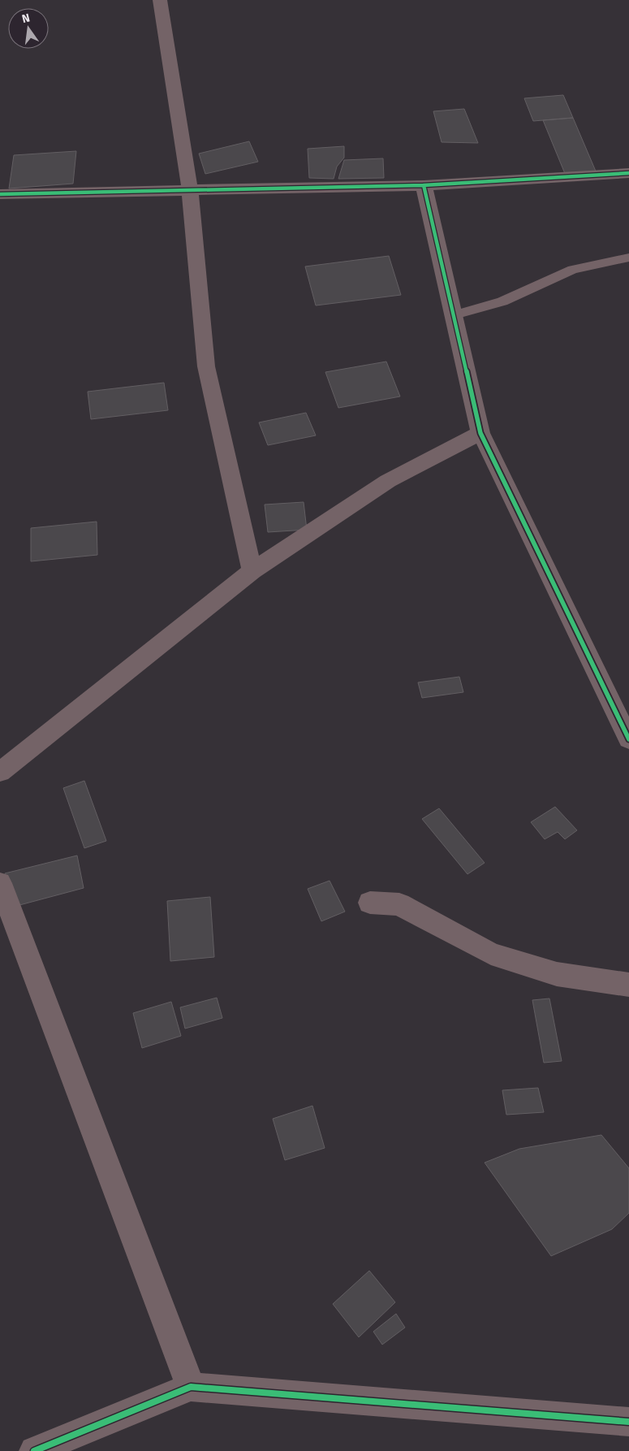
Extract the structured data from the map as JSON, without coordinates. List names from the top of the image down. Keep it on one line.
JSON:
{"north":"top"}
